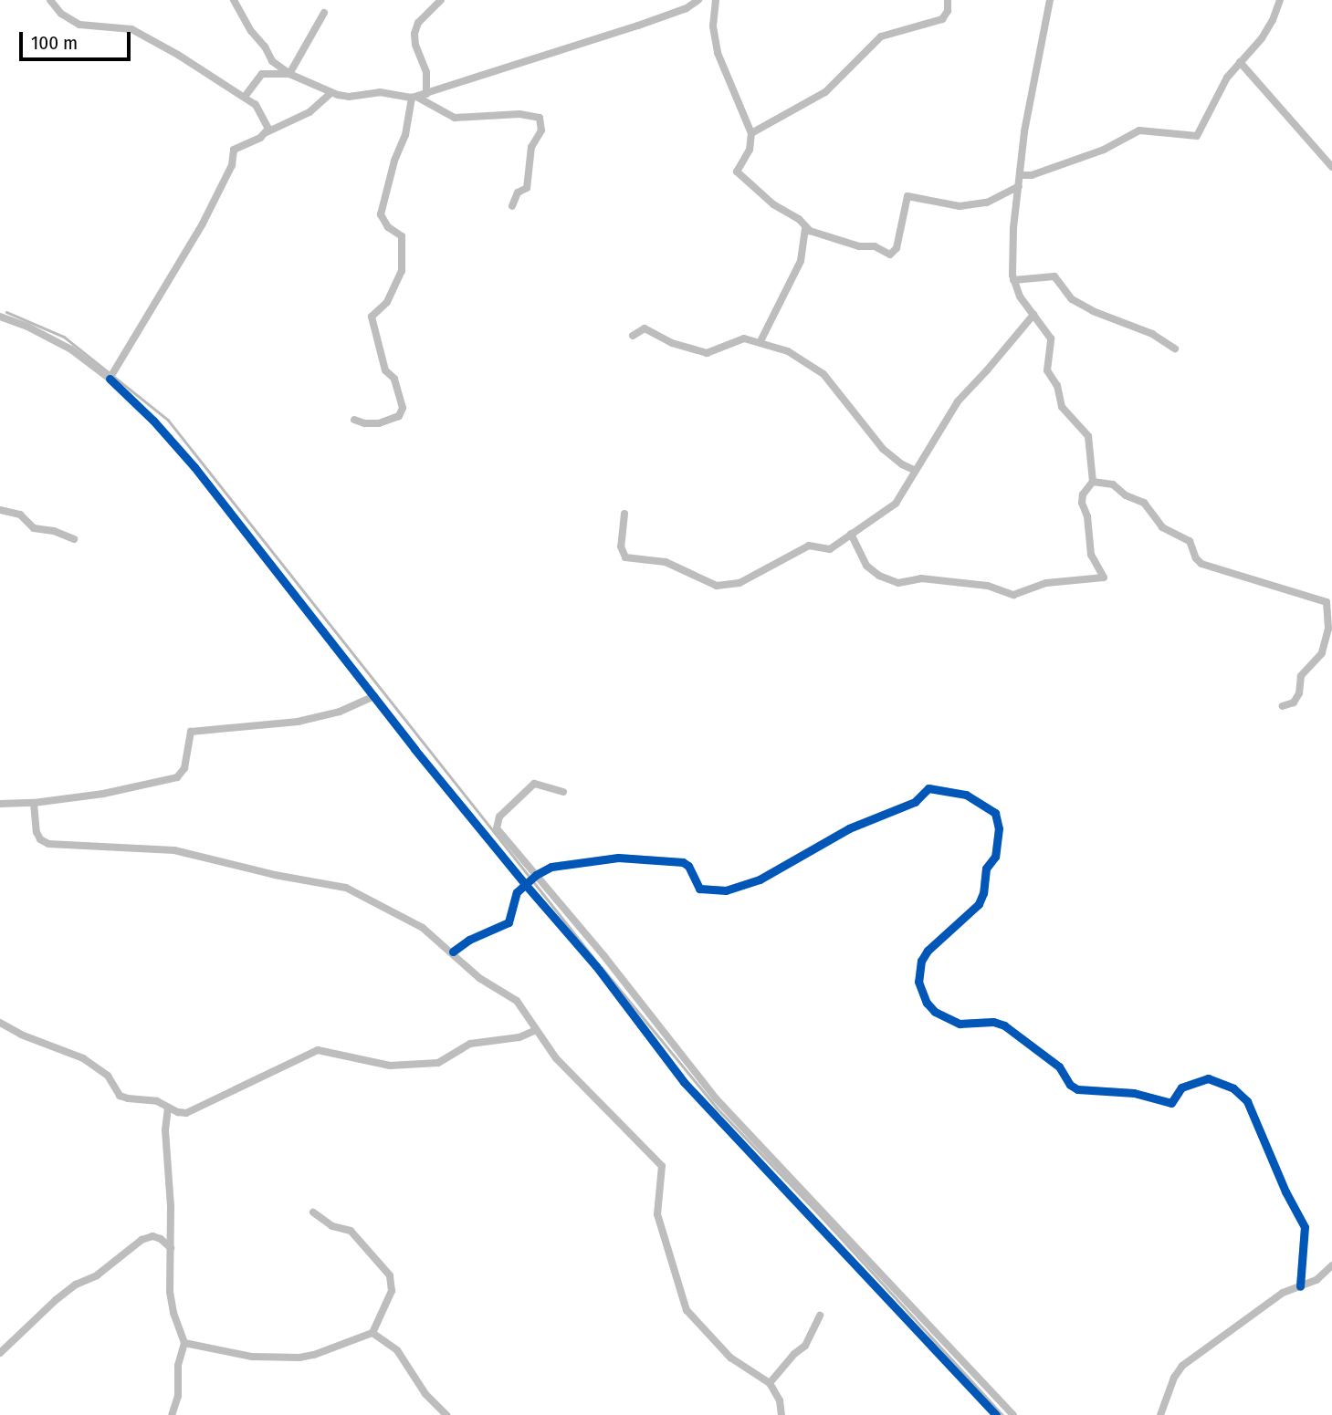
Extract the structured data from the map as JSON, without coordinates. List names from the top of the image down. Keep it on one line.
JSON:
{"scale_bar":"100 m"}
